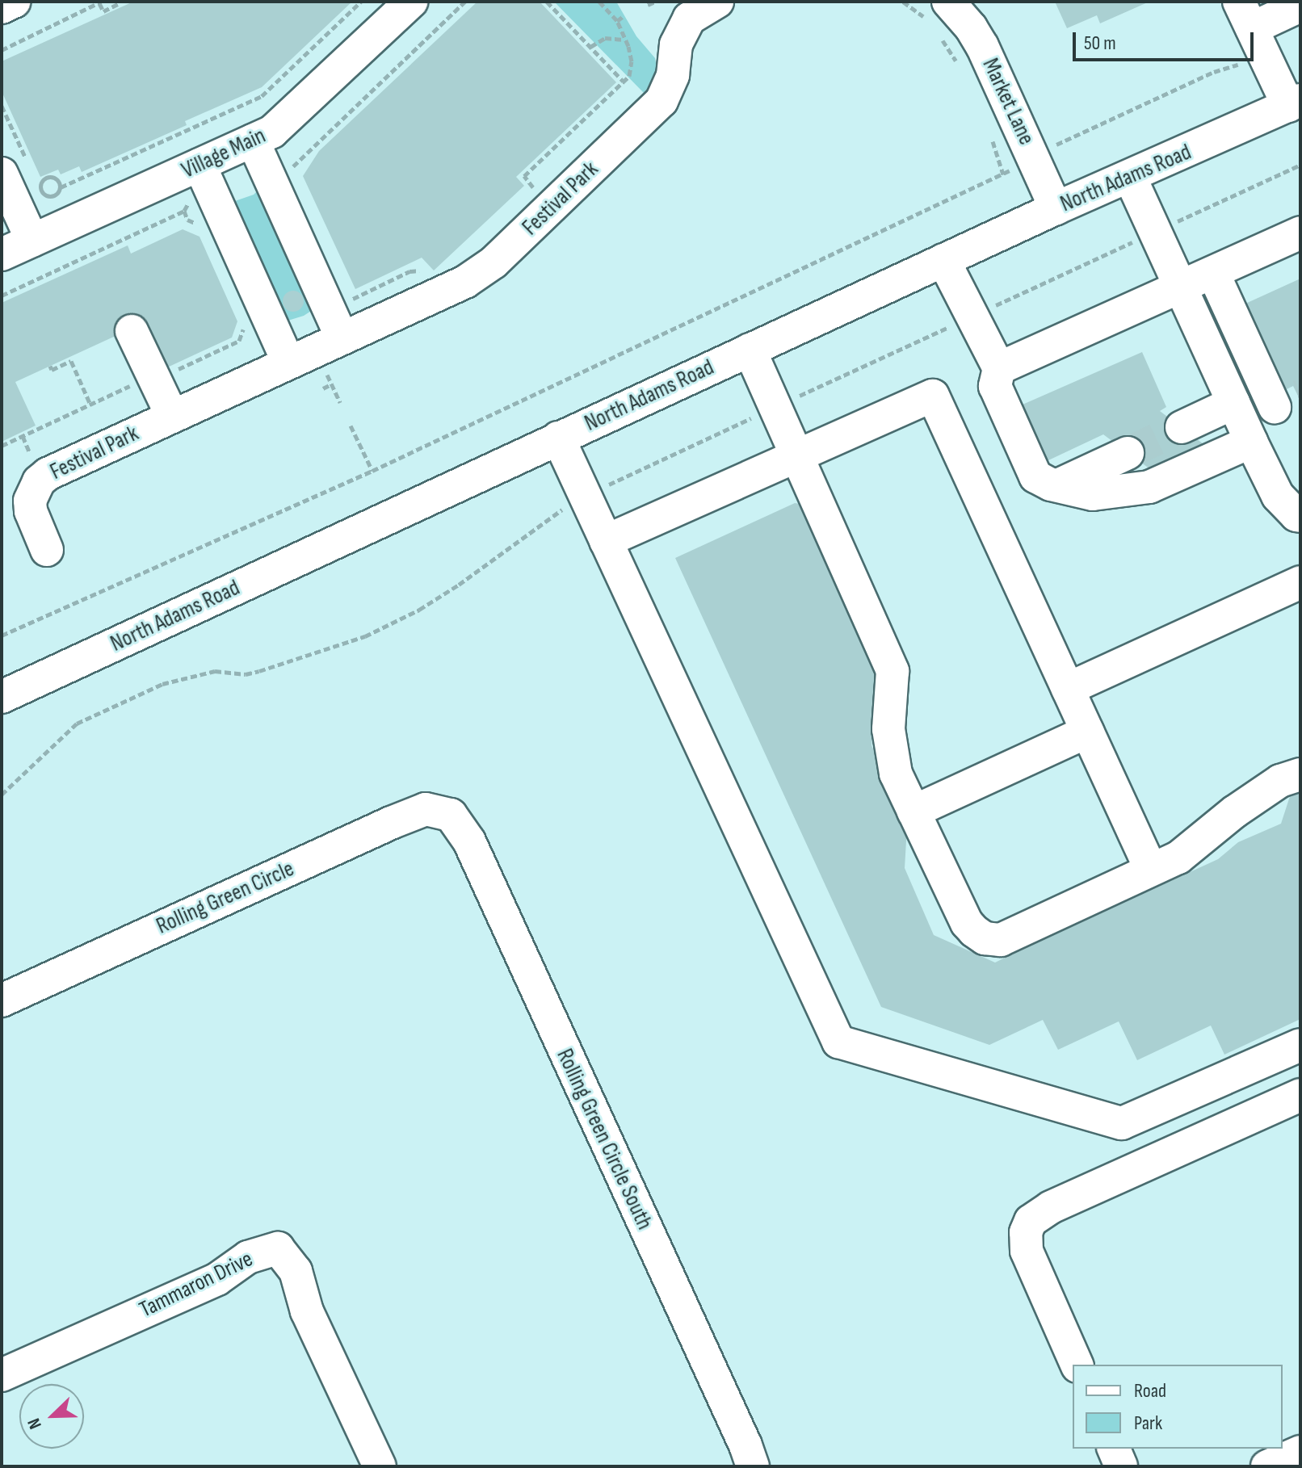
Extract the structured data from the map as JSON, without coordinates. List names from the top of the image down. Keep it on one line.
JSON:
{"streets":{"street":["Market Lane","Village Main","North Adams Road","Festival Park","Rolling Green Circle","Rolling Green Circle South","Tammaron Drive"]},"crossings":[["Market Lane","North Adams Road"],["Rolling Green Circle","Rolling Green Circle South"]],"legend":["Road","Park"],"scale_bar":"50 m","north":"bottom left"}
